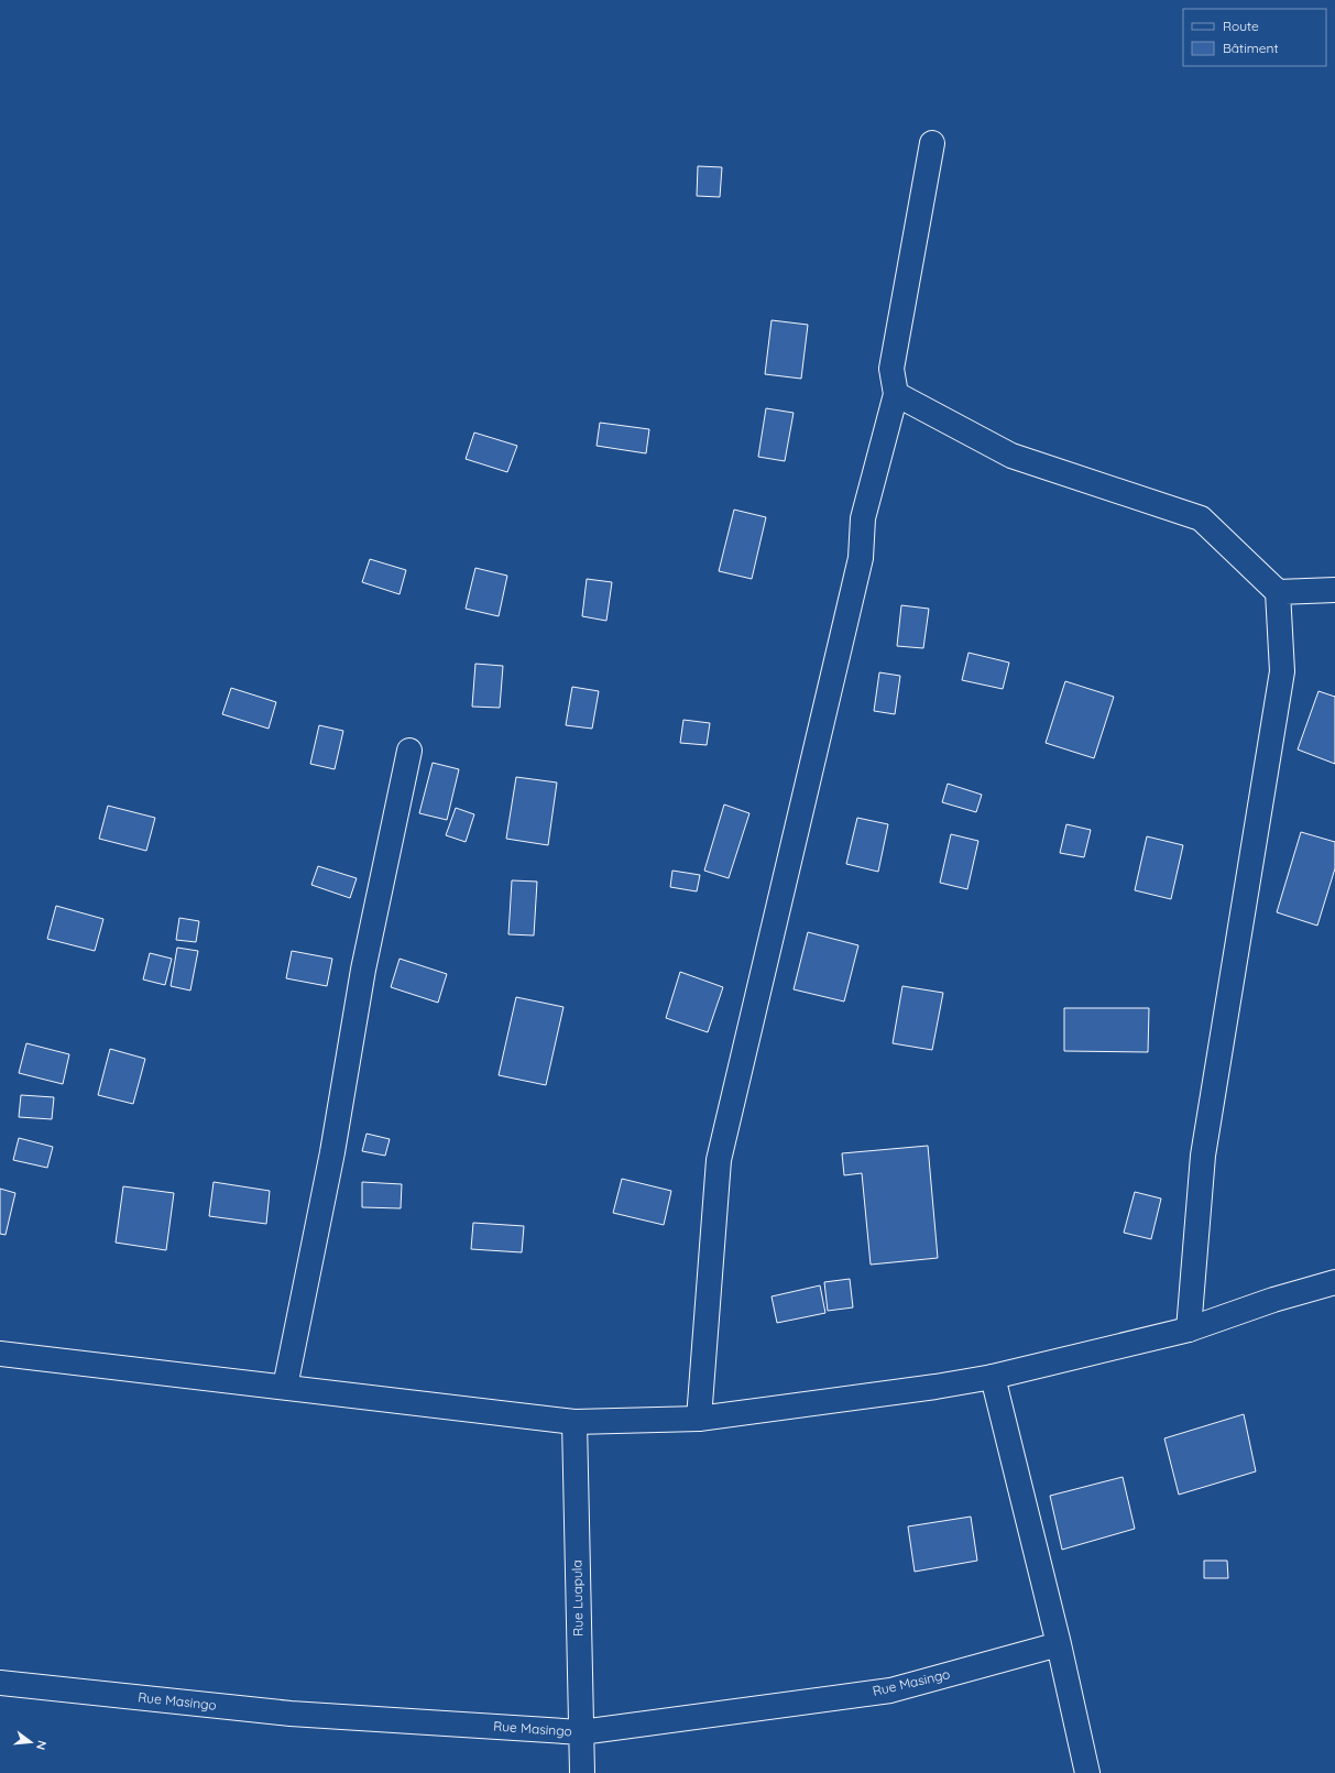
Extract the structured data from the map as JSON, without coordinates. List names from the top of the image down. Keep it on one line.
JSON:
{"streets":{"street":["Rue Luapula","Rue Masingo"]},"crossings":[["Rue Luapula","Rue Masingo"]],"legend":["Route","Bâtiment"],"north":"right"}
